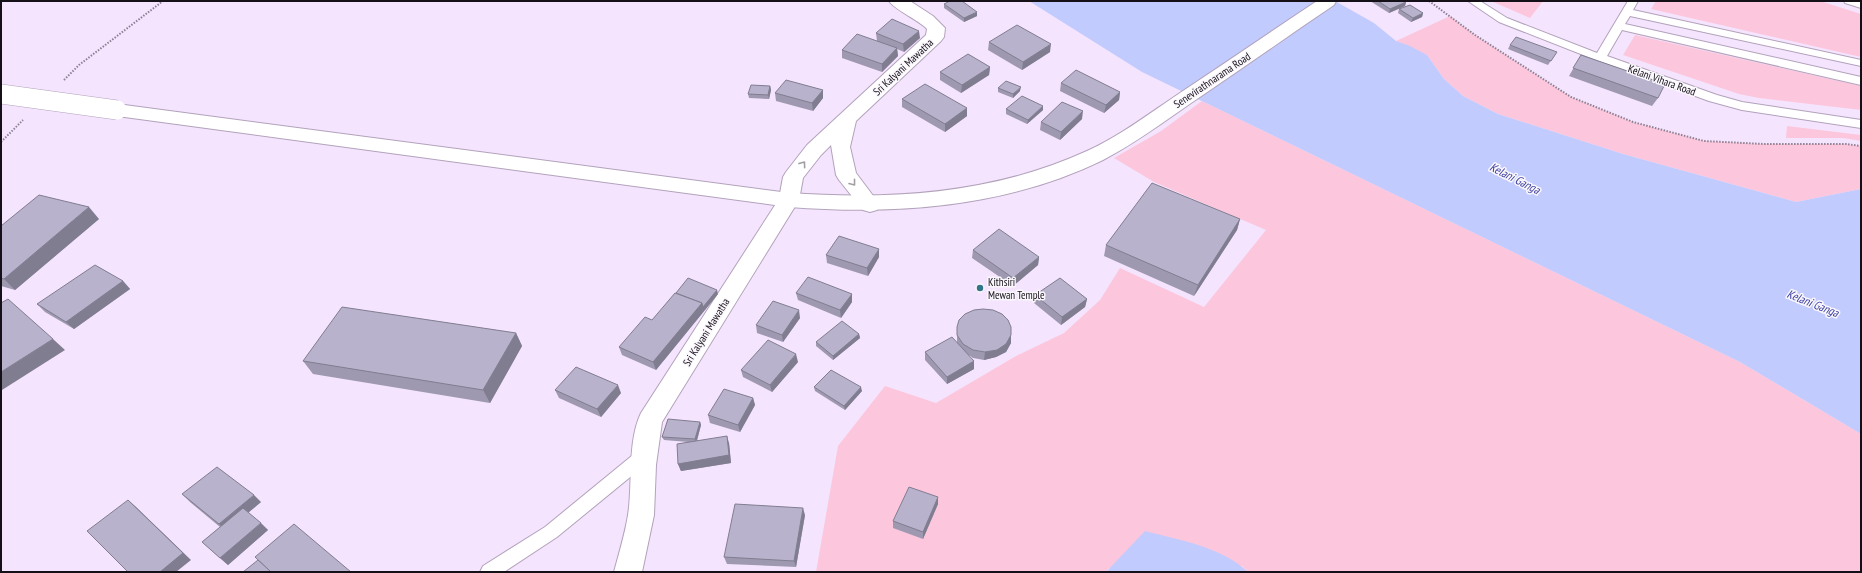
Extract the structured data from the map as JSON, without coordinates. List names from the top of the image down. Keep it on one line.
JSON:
{"streets":{"street":["Sri Kalyani Mawatha","Senevirathnarama Road"],"lane":["Kelani Vihara Road"]},"crossings":[["Sri Kalyani Mawatha","Senevirathnarama Road"]],"water":["Kelani Ganga"],"places":["Kithsiri Mewan Temple"]}
